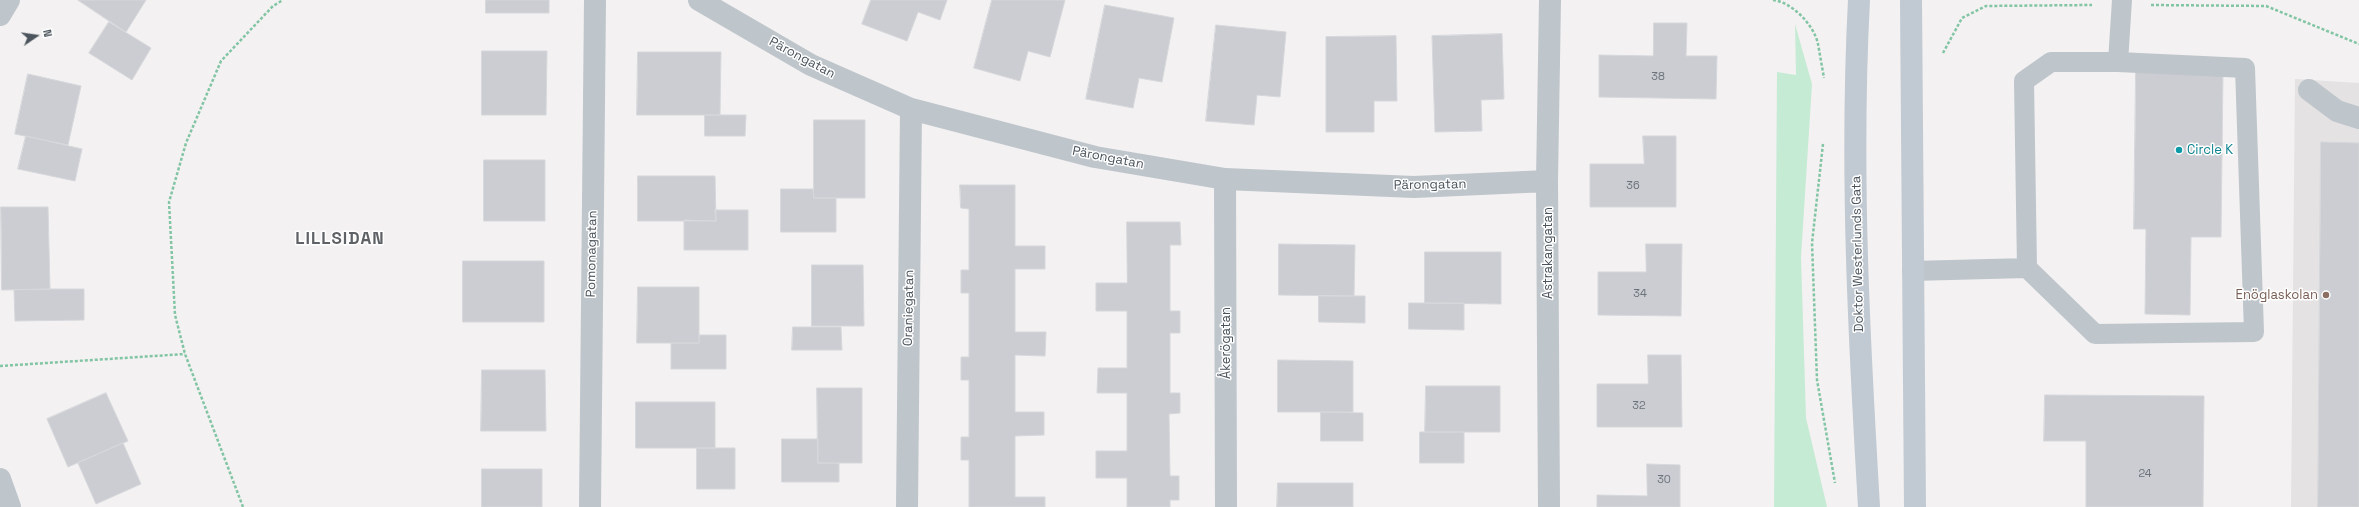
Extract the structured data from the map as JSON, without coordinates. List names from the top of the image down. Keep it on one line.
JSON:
{"streets":{"main road":["Doktor Westerlunds Gata"],"street":["Pärongatan","Astrakangatan","Pomonagatan","Oraniegatan","Åkerögatan"]},"crossings":[["Pärongatan","Astrakangatan"],["Pärongatan","Oraniegatan"],["Pärongatan","Åkerögatan"]],"districts":["LILLSIDAN"],"places":["Circle K","Enöglaskolan"],"house_numbers":["38","36","34","32","24","30"],"north":"right"}
